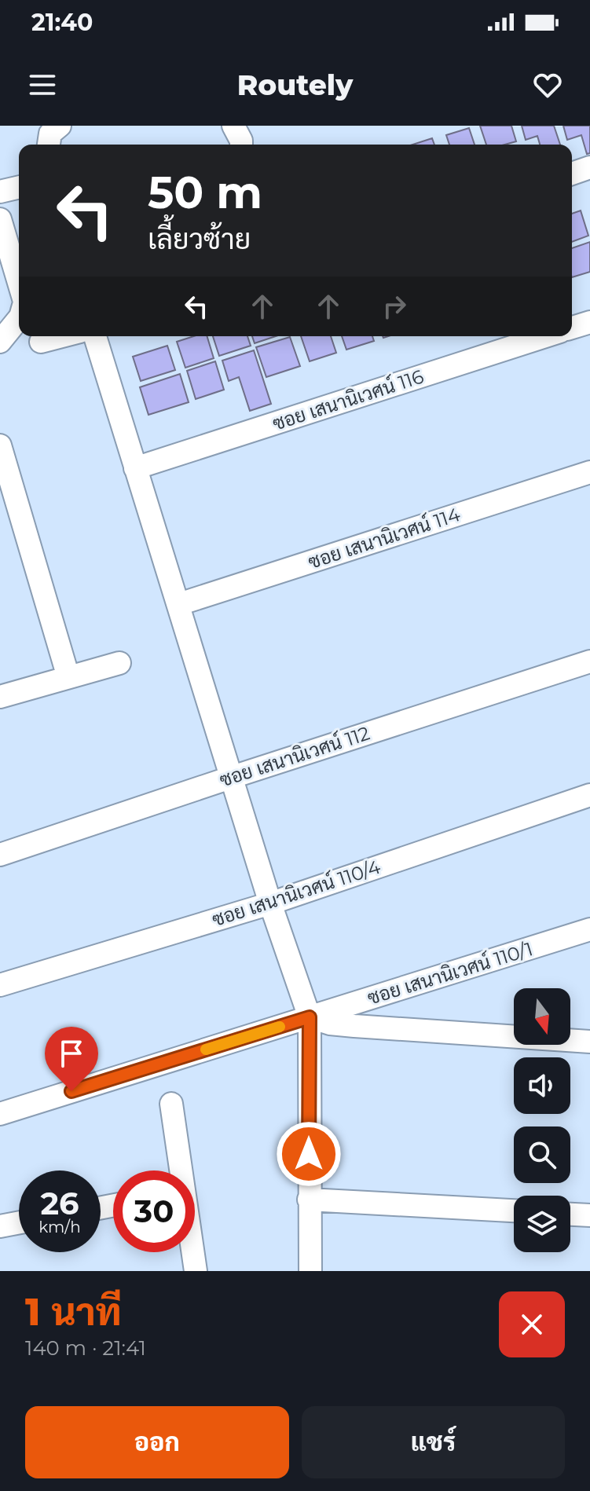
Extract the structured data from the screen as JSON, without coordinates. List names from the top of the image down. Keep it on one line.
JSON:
{"streets":{"street":["ซอย เสนานิเวศน์ 116","ซอย เสนานิเวศน์ 114","ซอย เสนานิเวศน์ 112","ซอย เสนานิเวศน์ 110/4","ซอย เสนานิเวศน์ 110/1"]},"north":"bottom","page":{"status":"21:40","header":"Routely","turn":["50 m","เลี้ยวซ้าย"],"speed":"26 km/h","limit":"30","heading":["1 นาที","140 m · 21:41"],"buttons":["ออก","แชร์"]}}
